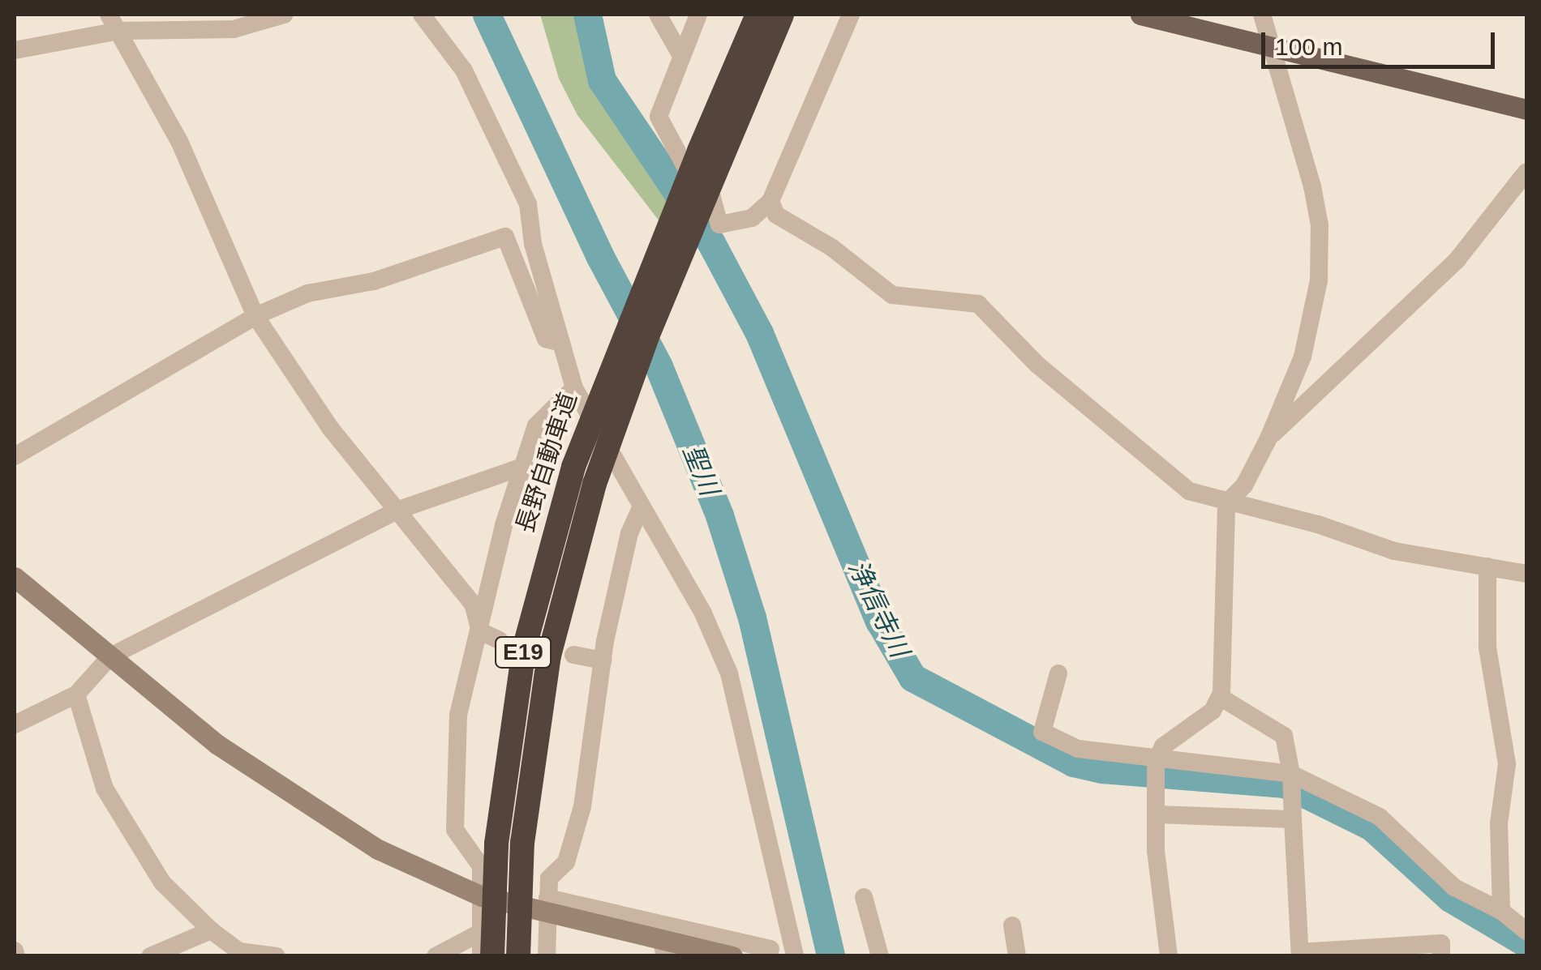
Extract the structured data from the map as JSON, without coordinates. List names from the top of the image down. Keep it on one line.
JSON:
{"streets":{"highway":["長野自動車道","E19"]},"water":["聖川","浄信寺川"],"scale_bar":"100 m"}
